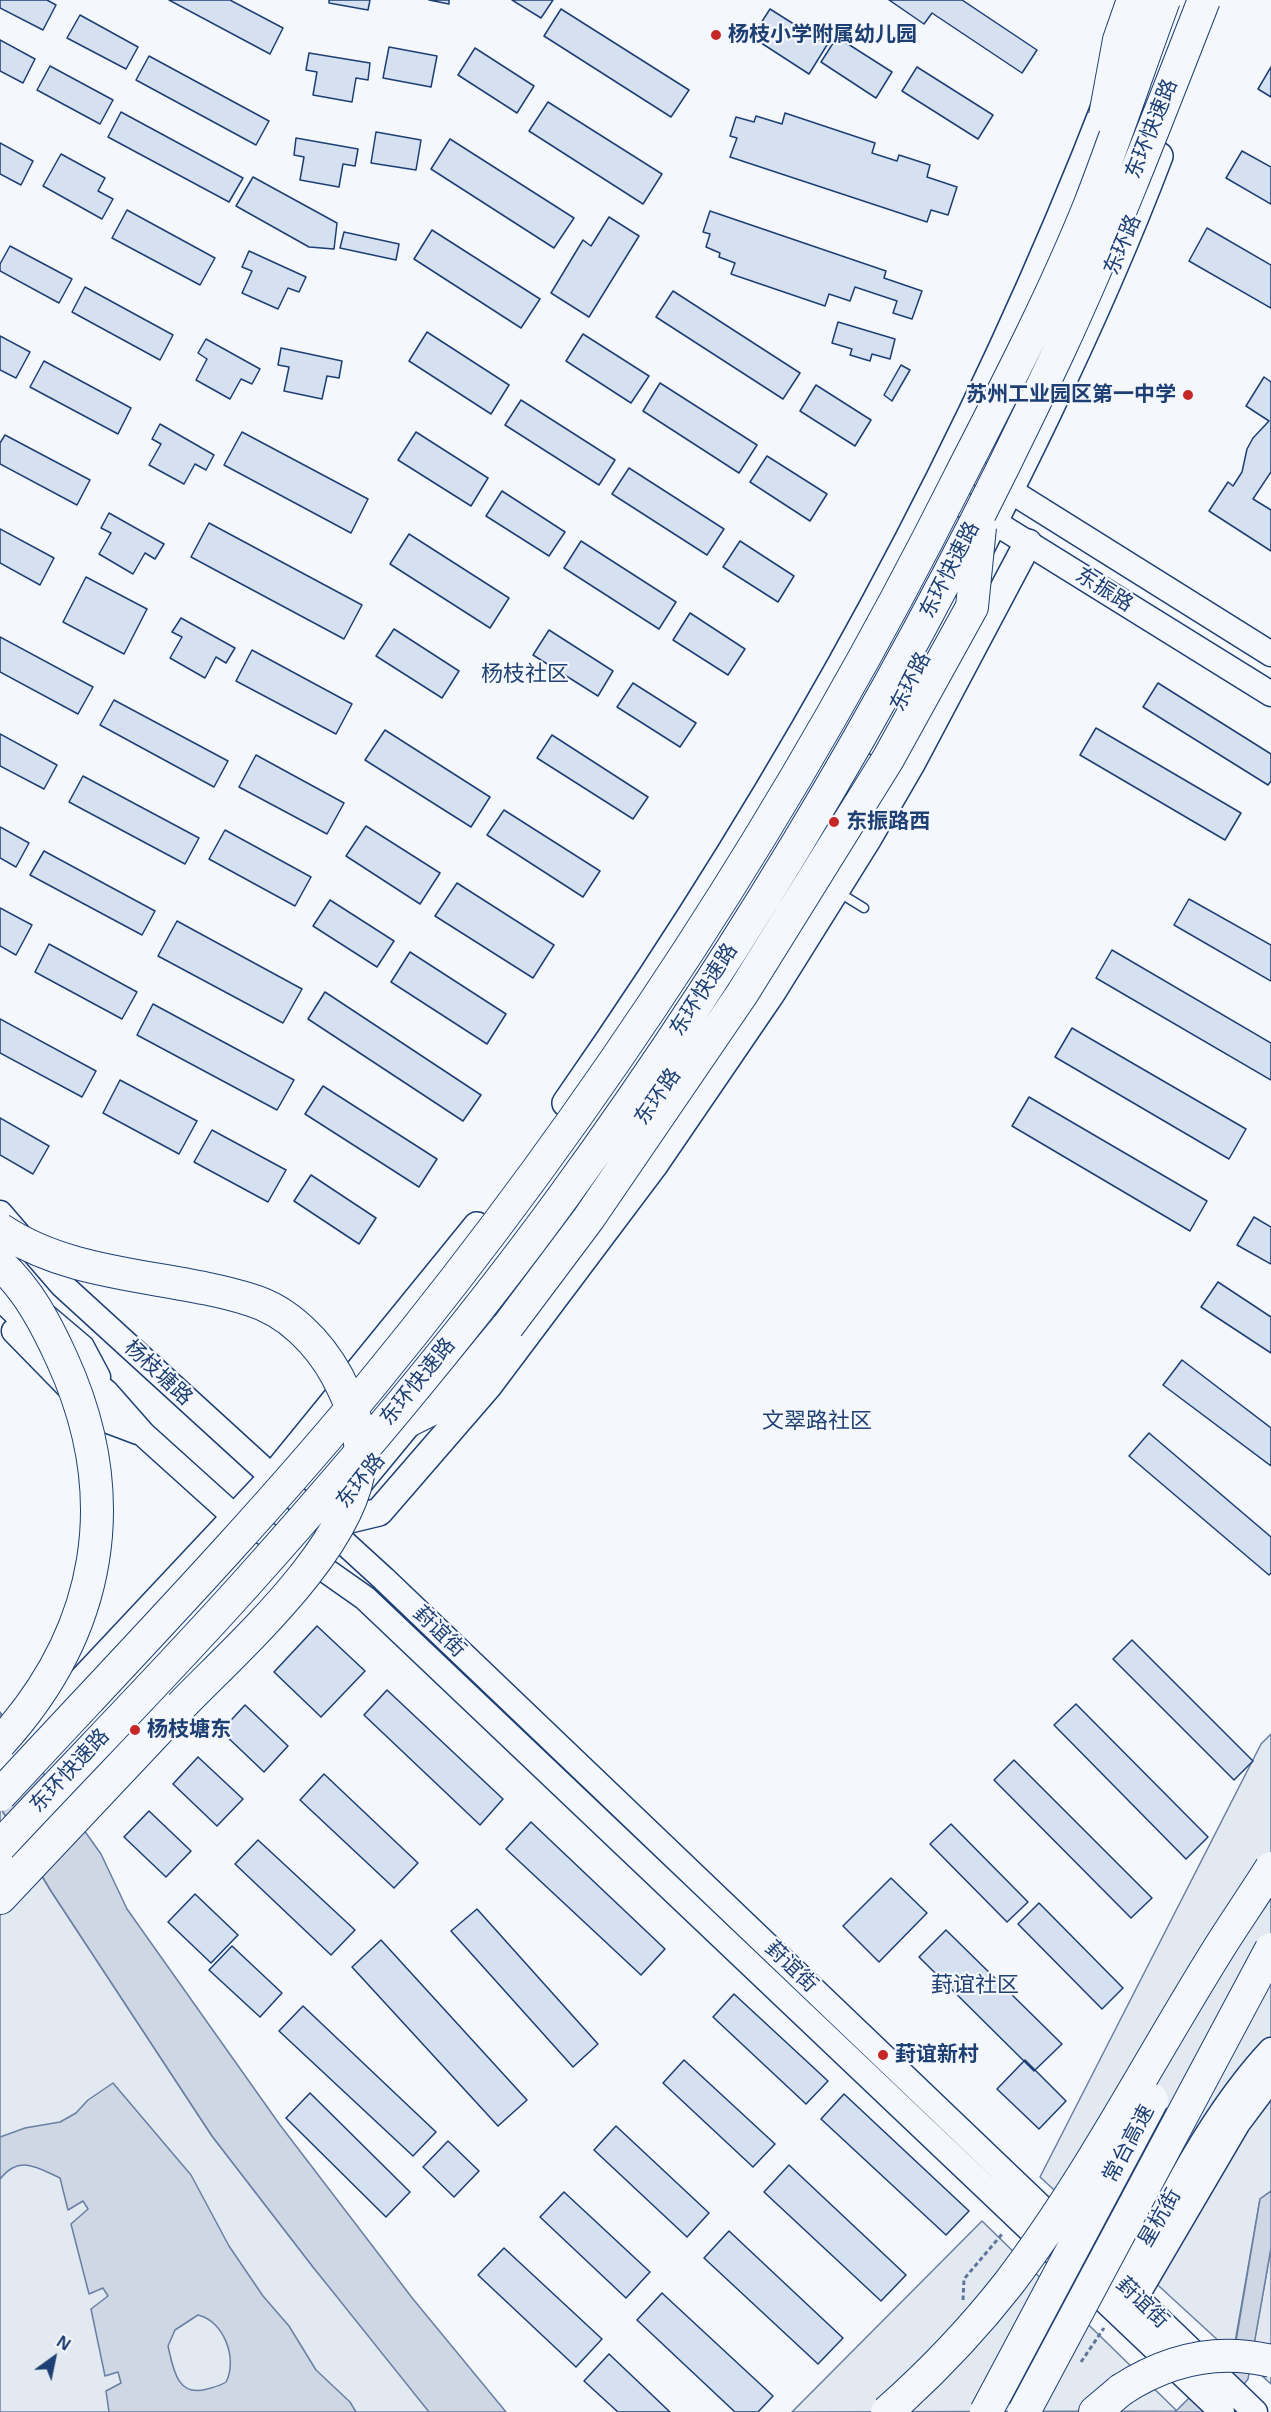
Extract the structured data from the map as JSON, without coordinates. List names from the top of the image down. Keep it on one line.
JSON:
{"streets":{"highway":["东环快速路","常台高速"],"main road":["东环路","东振路","杨枝塘路","葑谊街","星杭街"]},"crossings":[["东环快速路","东环路"],["东环快速路","东振路"],["东环路","东振路"],["东环路","杨枝塘路"],["东环路","葑谊街"],["杨枝塘路","葑谊街"],["葑谊街","星杭街"]],"districts":["杨枝社区","文翠路社区","葑谊社区"],"places":["杨枝小学附属幼儿园","苏州工业园区第一中学","东振路西","杨枝塘东","葑谊新村"],"north":"top right"}
